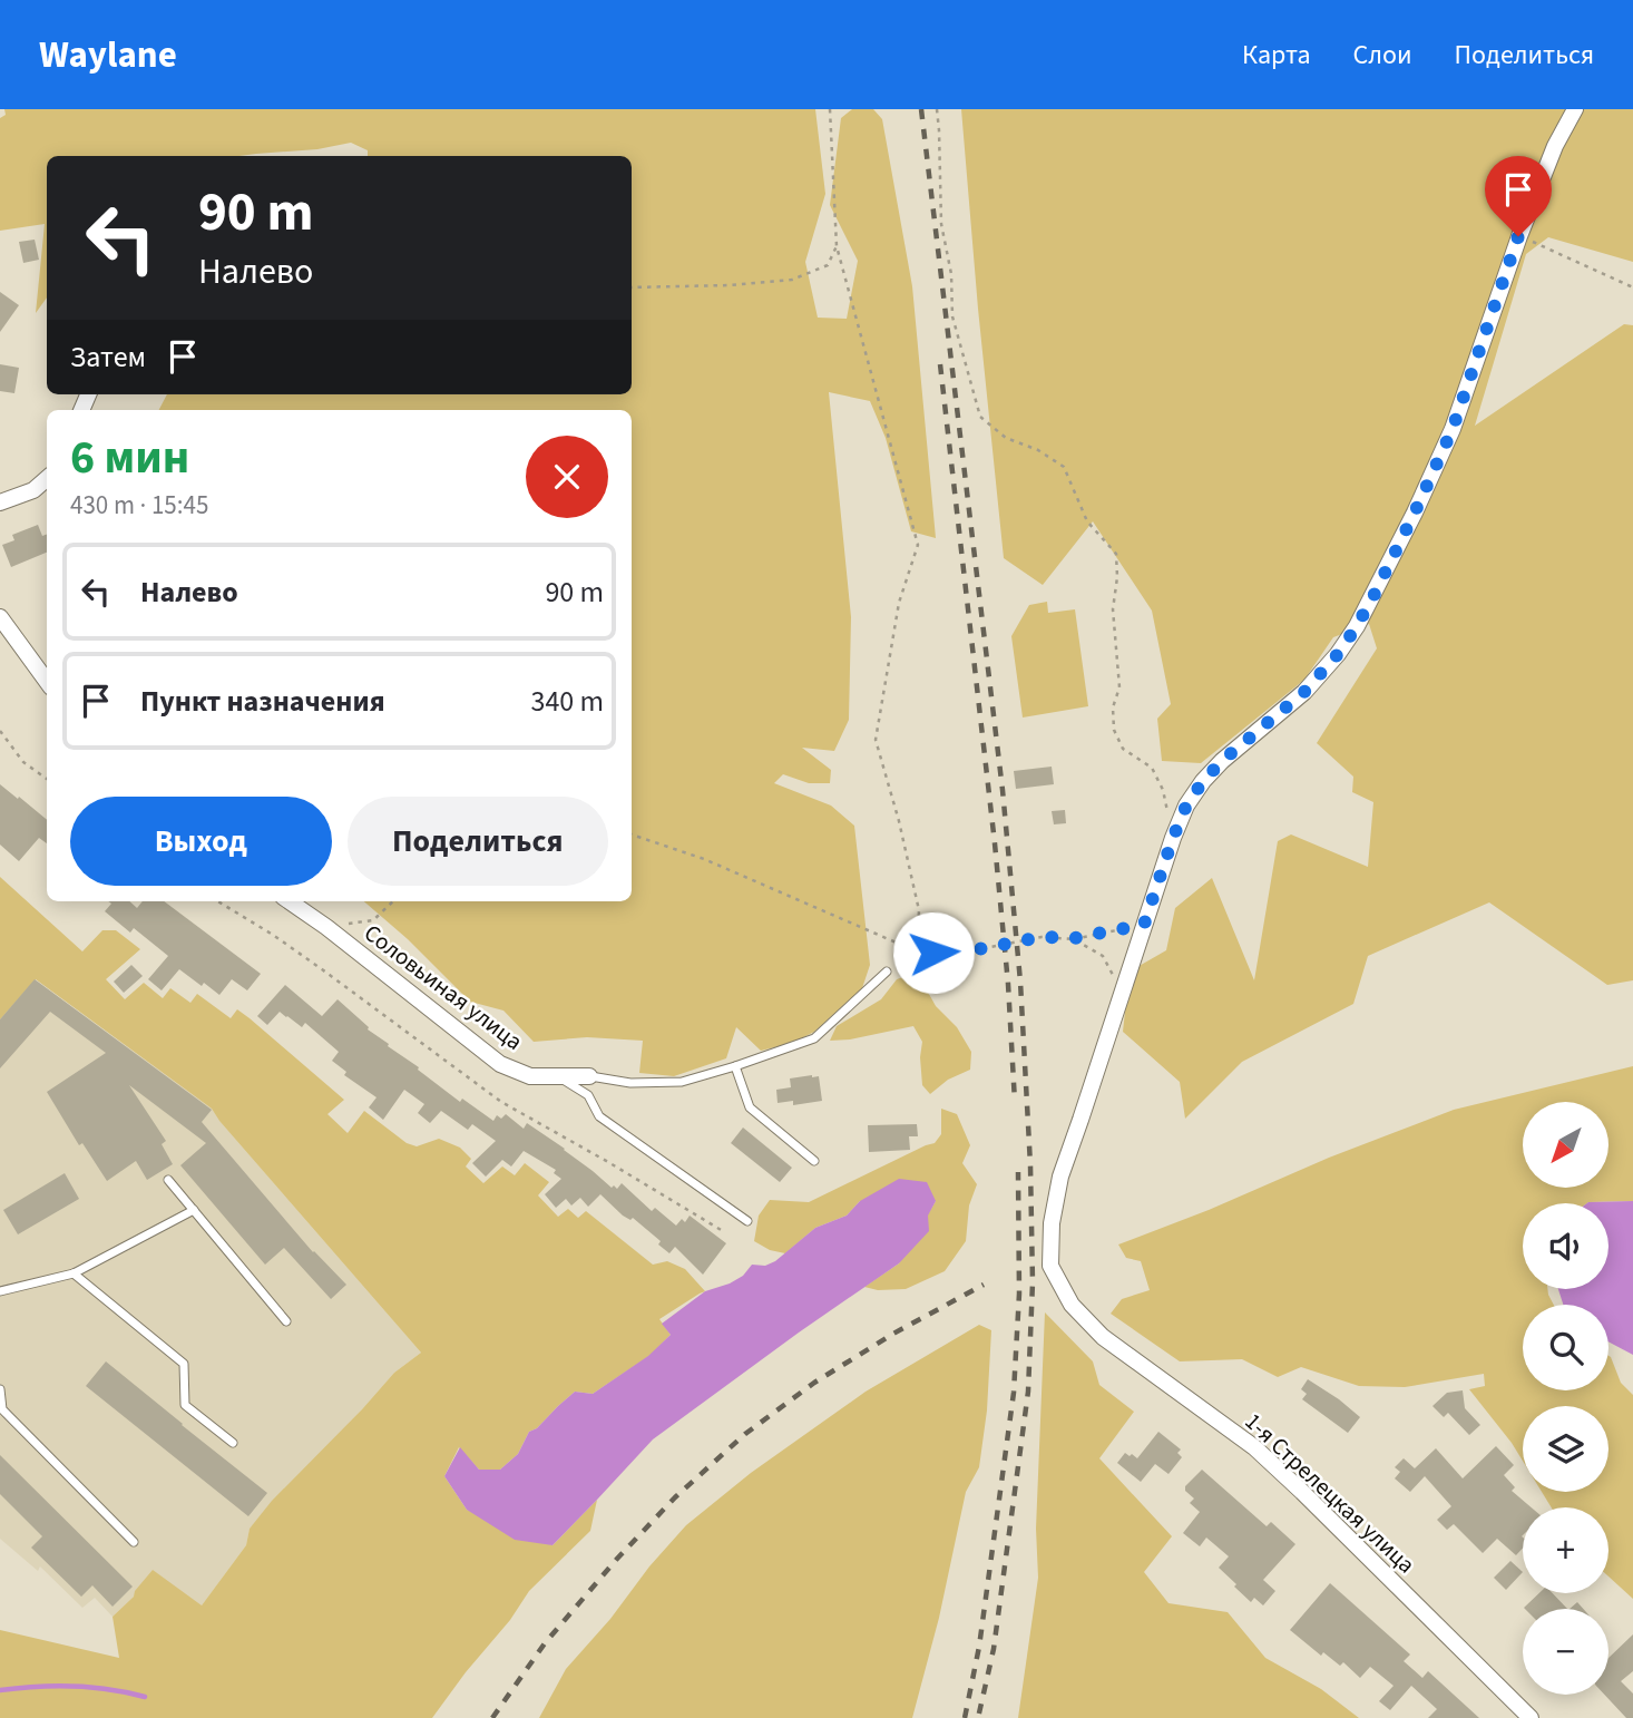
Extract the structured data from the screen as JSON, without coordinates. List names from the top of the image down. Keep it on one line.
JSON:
{"streets":{"street":["Соловьиная улица","1-я Стрелецкая улица"]},"north":"bottom left","page":{"header":"Waylane","nav":["Карта","Слои","Поделиться"],"turn":["90 m","Налево"],"then":"Затем","heading":["6 мин","430 m · 15:45"],"list":[{"name":"Налево","value":"90 m"},{"name":"Пункт назначения","value":"340 m"}],"buttons":["Выход","Поделиться"],"map_buttons":["+","−"]}}
